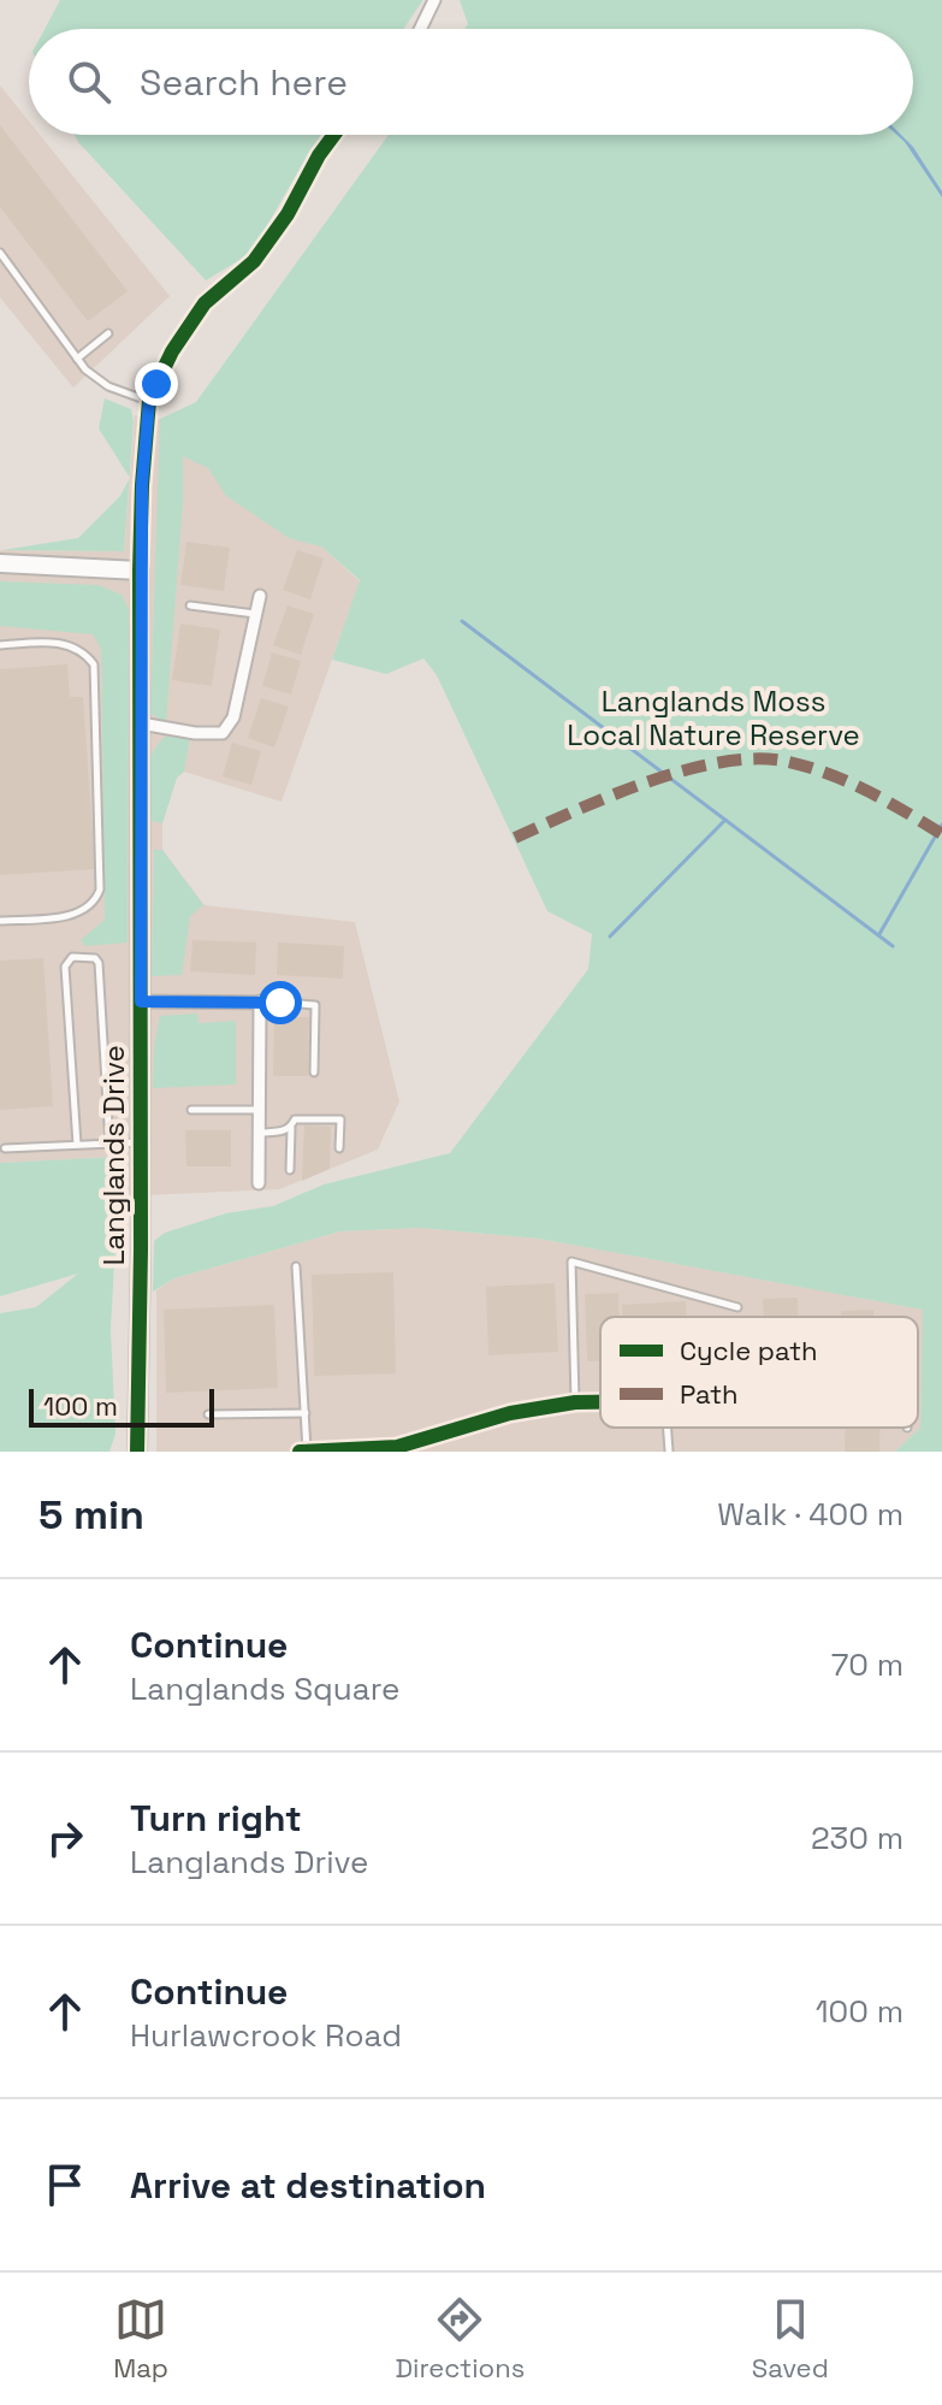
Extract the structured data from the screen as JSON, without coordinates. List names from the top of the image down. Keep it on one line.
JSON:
{"streets":{"street":["Langlands Drive"]},"parks":["Langlands Moss Local Nature Reserve"],"legend":["Cycle path","Path"],"scale_bar":"100 m","page":{"search":"Search here","scale":"100 m","heading":["5 min","Walk · 400 m"],"list":[["Continue","Langlands Square","70 m"],["Turn right","Langlands Drive","230 m"],["Continue","Hurlawcrook Road","100 m"],"Arrive at destination"],"nav":["Map","Directions","Saved"]}}
